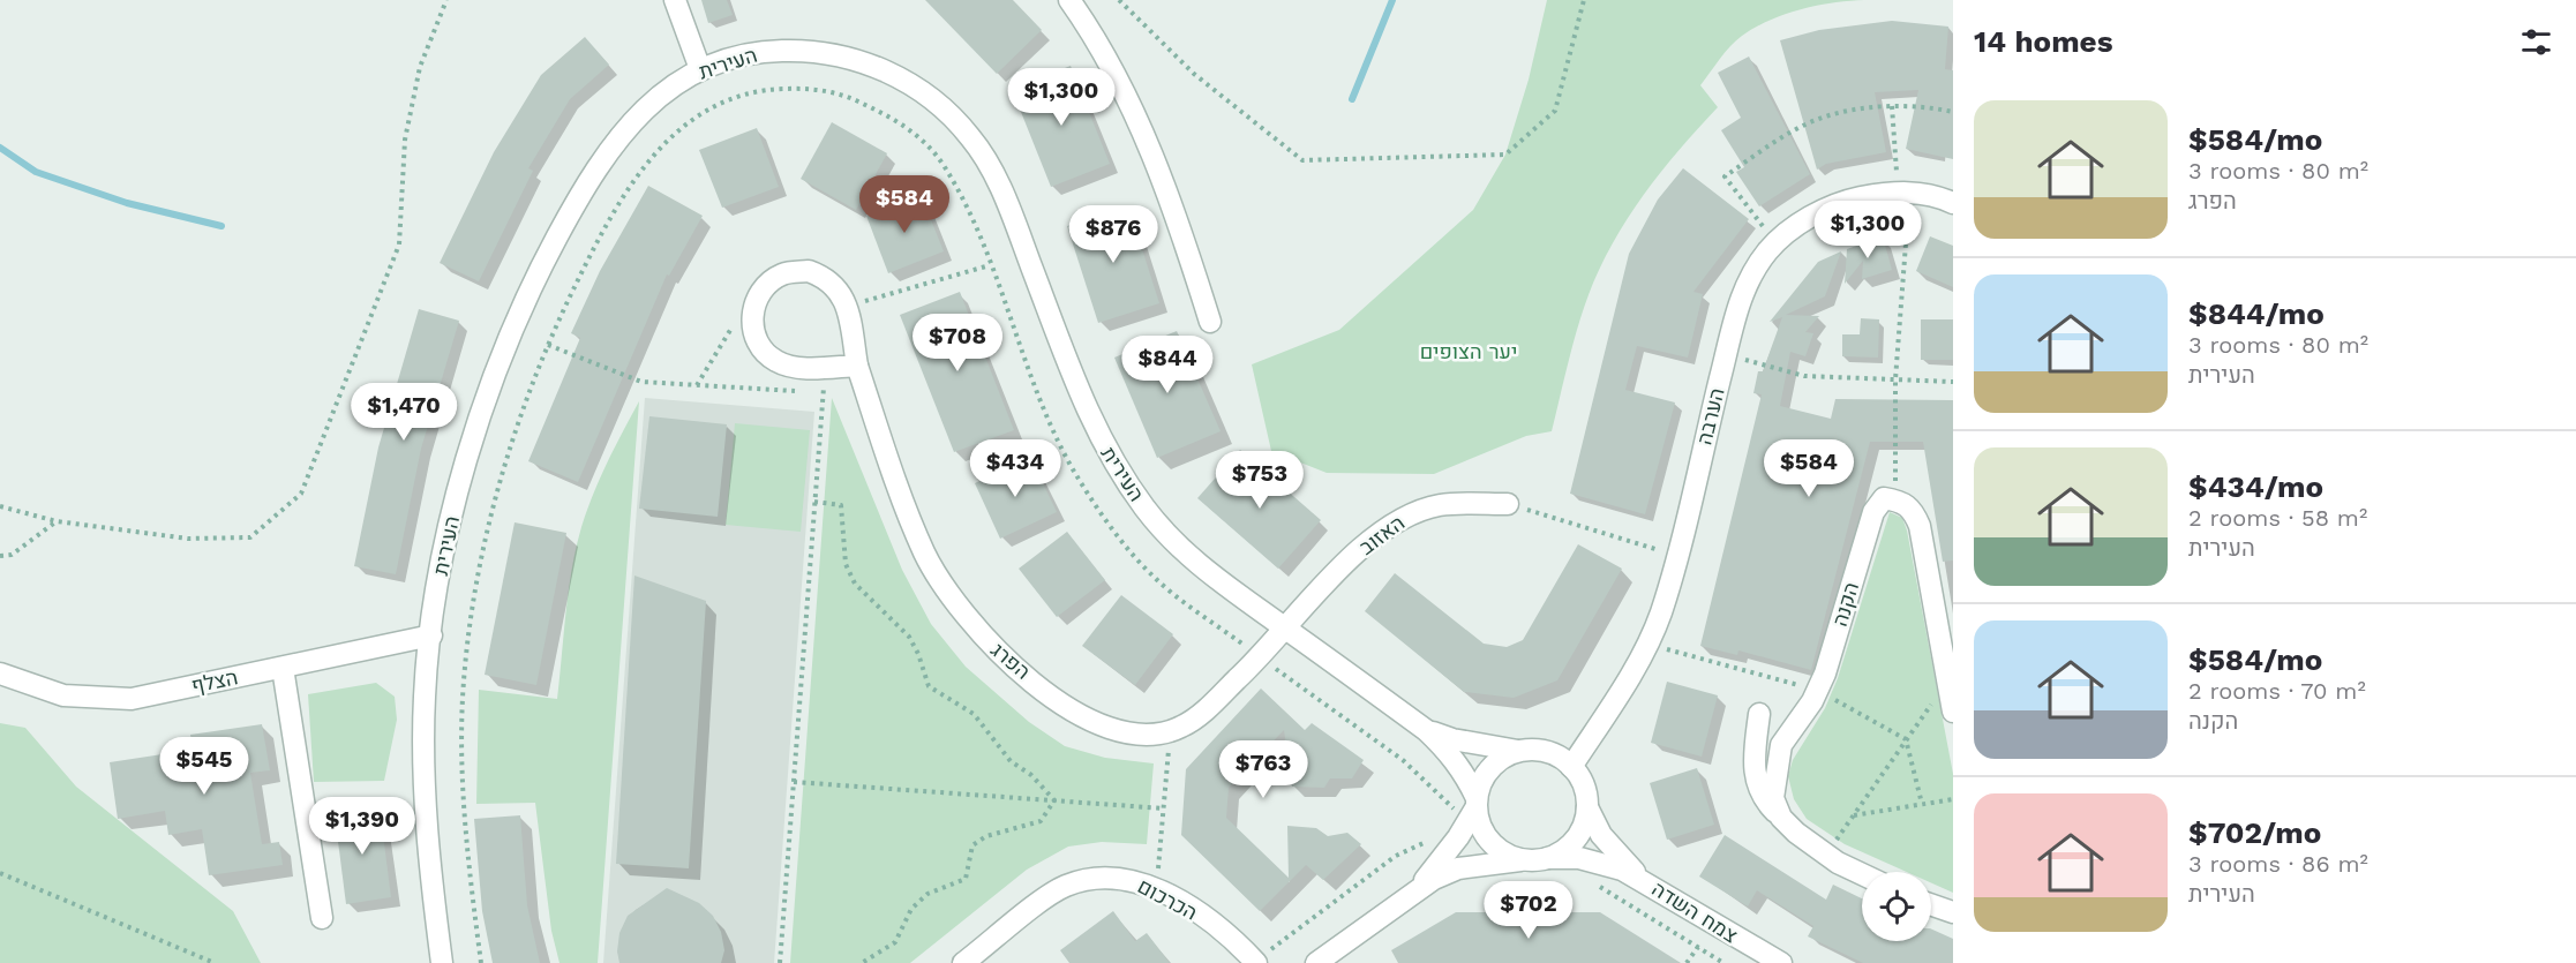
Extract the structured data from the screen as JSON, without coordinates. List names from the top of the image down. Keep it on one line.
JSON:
{"streets":{"street":["העירית","הערבה","האזוב","הקנה","הפרג","הצלף","הכרכום","צמח השדה"]},"crossings":[["העירית","הערבה"],["העירית","האזוב"],["העירית","הצלף"],["העירית","צמח השדה"],["הערבה","צמח השדה"]],"parks":["יער הצופים"],"page":{"heading":"14 homes","price":["$1,300","$584","$1,300","$876","$708","$844","$1,470","$434","$584","$753","$545","$763","$1,390","$702"],"list":[{"name":"$584/mo","note":"3 rooms · 80 m² · הפרג"},{"name":"$844/mo","note":"3 rooms · 80 m² · העירית"},{"name":"$434/mo","note":"2 rooms · 58 m² · העירית"},{"name":"$584/mo","note":"2 rooms · 70 m² · הקנה"},{"name":"$702/mo","note":"3 rooms · 86 m² · העירית"}]}}
